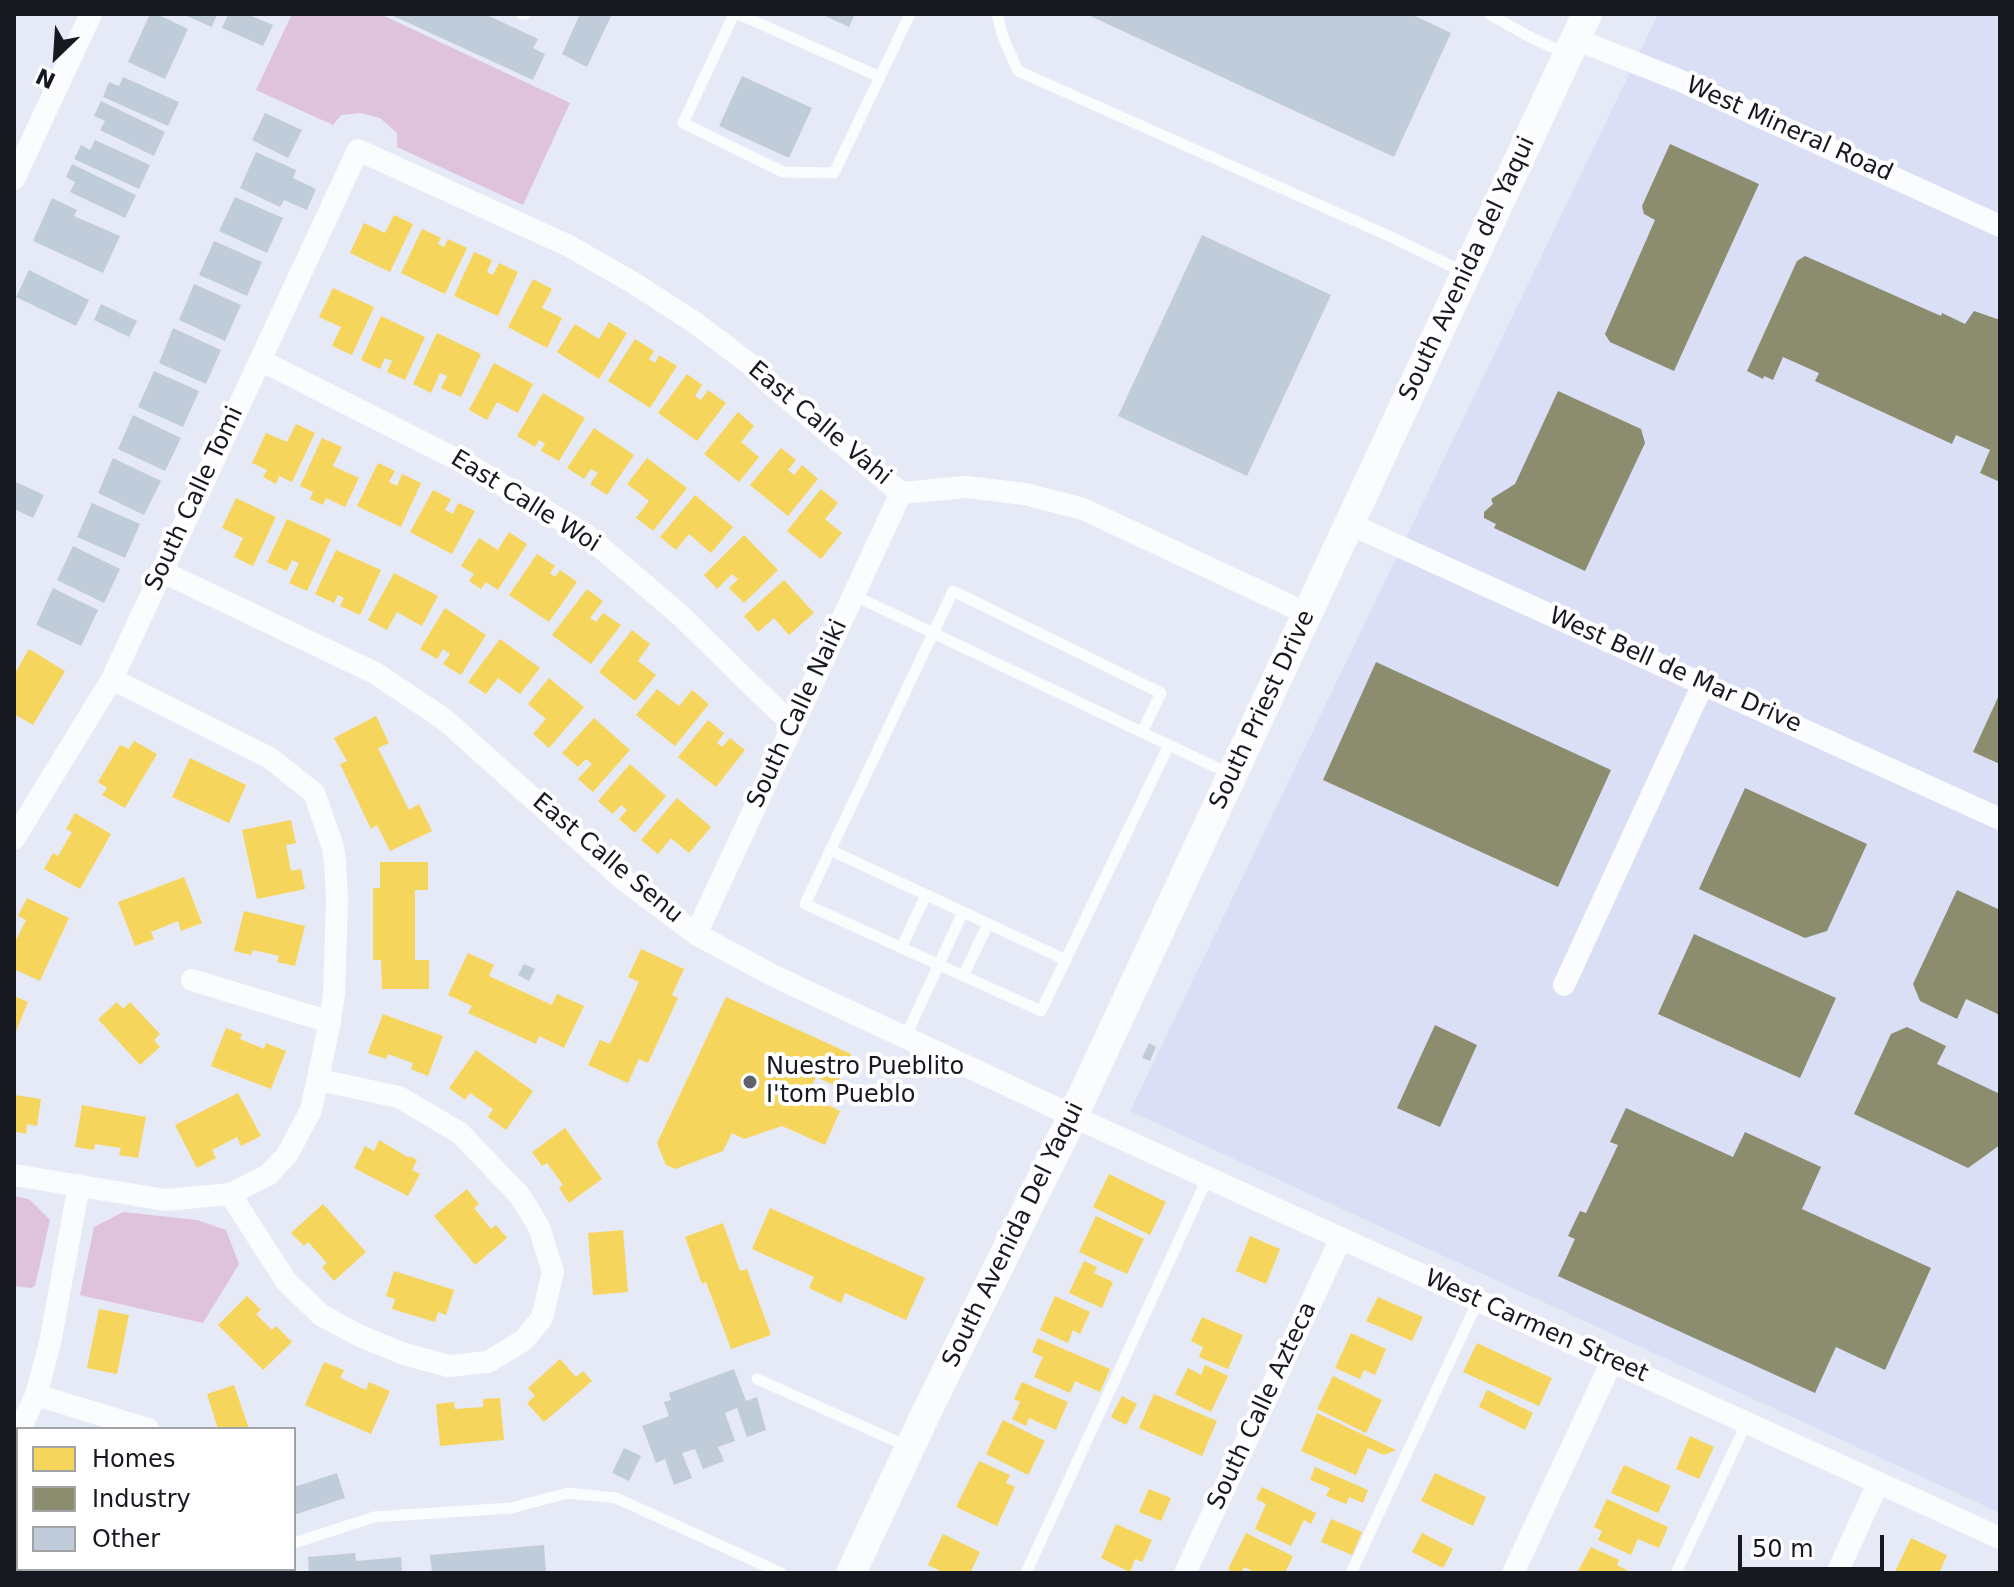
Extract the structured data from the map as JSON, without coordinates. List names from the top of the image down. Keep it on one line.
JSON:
{"streets":{"street":["West Mineral Road","South Avenida del Yaqui","East Calle Vahi","South Calle Tomi","East Calle Woi","West Bell de Mar Drive","South Priest Drive","South Calle Naiki","East Calle Senu","South Avenida Del Yaqui","West Carmen Street","South Calle Azteca"]},"crossings":[["West Mineral Road","South Avenida del Yaqui"],["South Avenida del Yaqui","West Bell de Mar Drive"],["South Avenida del Yaqui","South Priest Drive"],["East Calle Vahi","South Calle Tomi"],["East Calle Vahi","South Priest Drive"],["East Calle Vahi","South Calle Naiki"],["South Calle Tomi","East Calle Woi"],["South Calle Tomi","East Calle Senu"],["East Calle Woi","South Calle Naiki"],["West Bell de Mar Drive","South Priest Drive"],["South Priest Drive","South Avenida Del Yaqui"],["South Calle Naiki","East Calle Senu"],["East Calle Senu","South Avenida Del Yaqui"],["East Calle Senu","West Carmen Street"],["South Avenida Del Yaqui","West Carmen Street"],["West Carmen Street","South Calle Azteca"]],"places":["Nuestro Pueblito I'tom Pueblo"],"legend":["Homes","Industry","Other"],"scale_bar":"50 m","north":"bottom left"}
